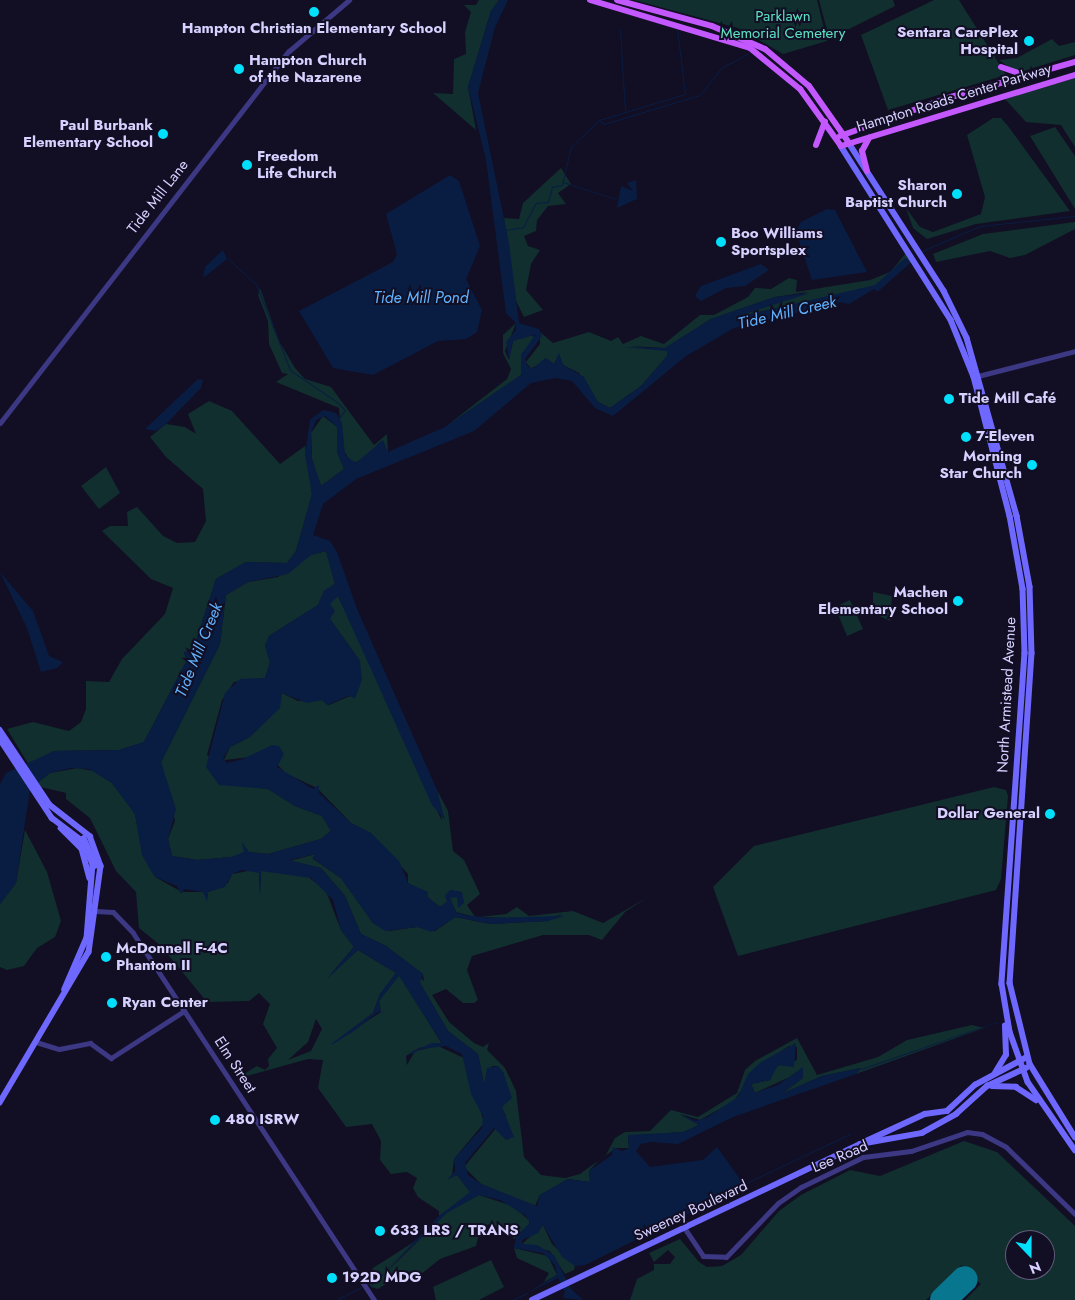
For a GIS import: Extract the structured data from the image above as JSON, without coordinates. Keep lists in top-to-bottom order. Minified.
{"streets":{"main road":["Hampton Roads Center Parkway","North Armistead Avenue","Sweeney Boulevard"],"street":["Tide Mill Lane","Elm Street","Lee Road"]},"crossings":[["Hampton Roads Center Parkway","North Armistead Avenue"],["North Armistead Avenue","Sweeney Boulevard"],["Lee Road","Sweeney Boulevard"]],"water":["Tide Mill Pond","Tide Mill Creek"],"parks":["Parklawn Memorial Cemetery"],"places":["Hampton Christian Elementary School","Sentara CarePlex Hospital","Hampton Church of the Nazarene","Paul Burbank Elementary School","Freedom Life Church","Sharon Baptist Church","Boo Williams Sportsplex","Tide Mill Café","7-Eleven","Morning Star Church","Machen Elementary School","Dollar General","McDonnell F-4C Phantom II","Ryan Center","480 ISRW","633 LRS / TRANS","192D MDG"],"north":"bottom"}
